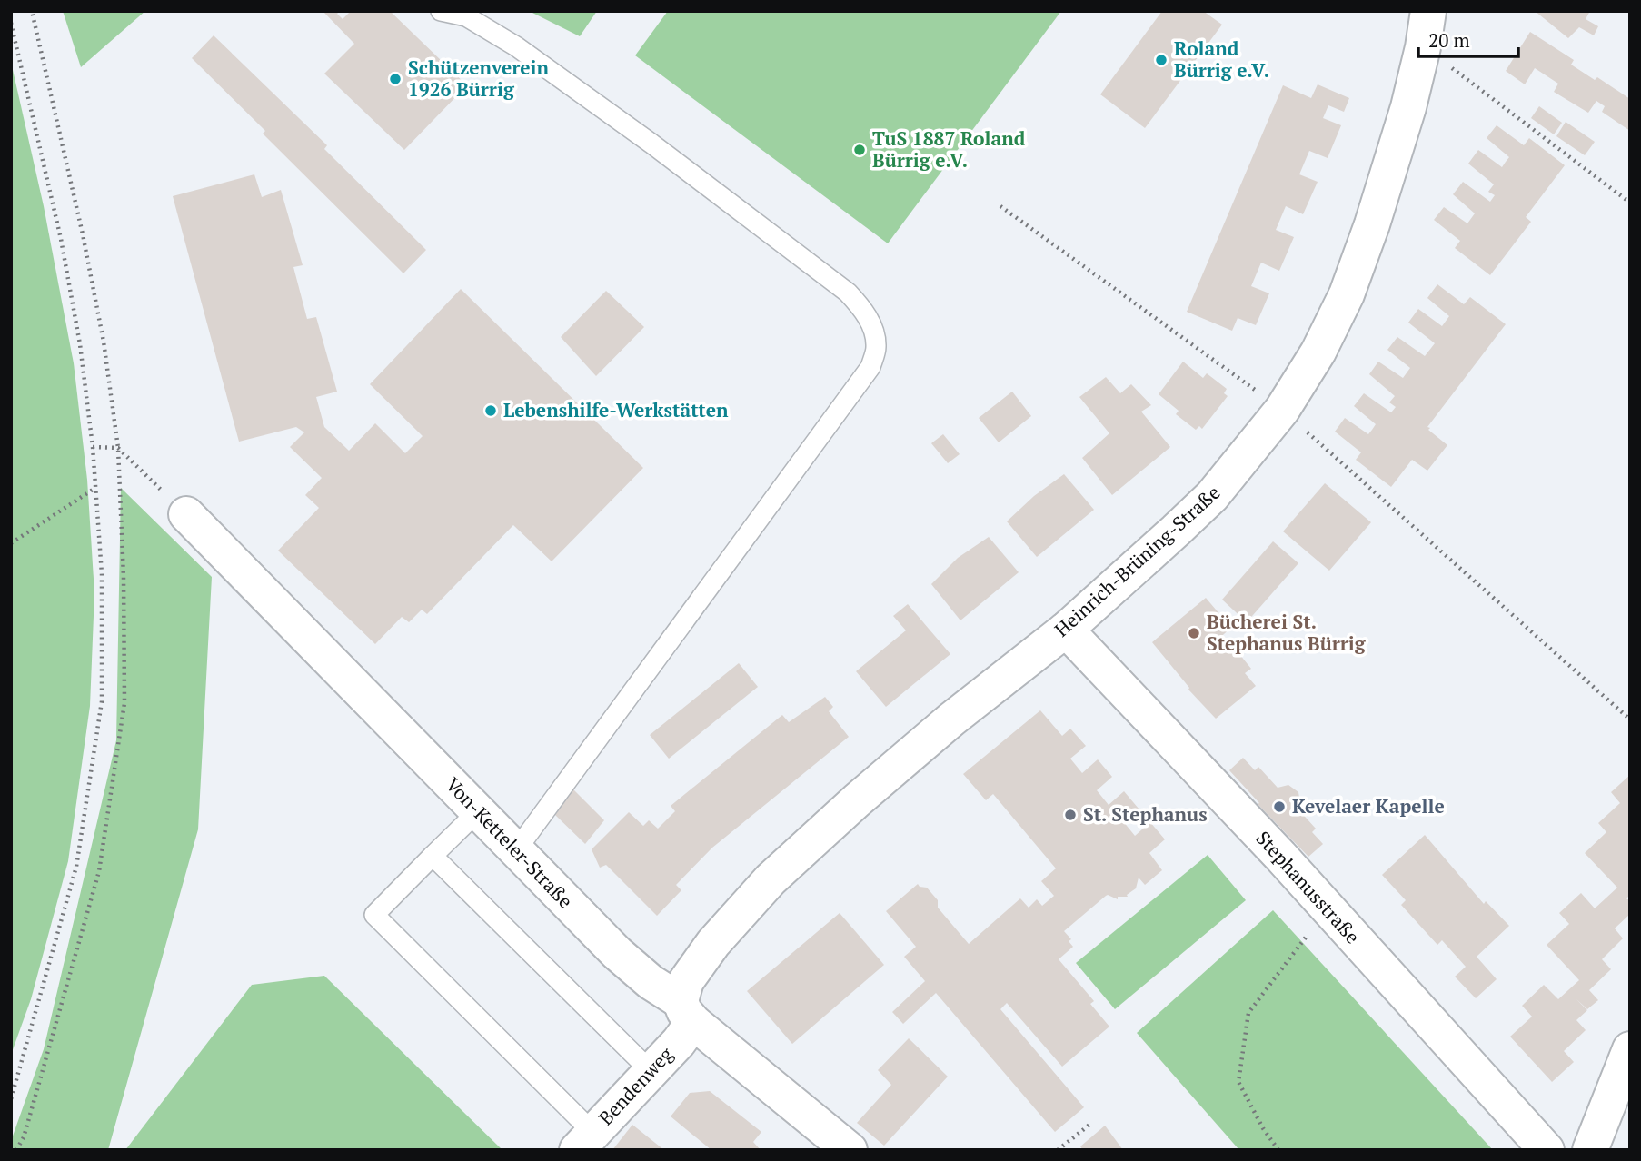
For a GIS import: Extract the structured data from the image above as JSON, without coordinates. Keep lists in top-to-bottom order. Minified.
{"streets":{"street":["Heinrich-Brüning-Straße","Von-Ketteler-Straße","Stephanusstraße","Bendenweg"]},"crossings":[["Heinrich-Brüning-Straße","Von-Ketteler-Straße"],["Heinrich-Brüning-Straße","Stephanusstraße"],["Heinrich-Brüning-Straße","Bendenweg"],["Von-Ketteler-Straße","Bendenweg"]],"places":["Roland Bürrig e.V.","Schützenverein 1926 Bürrig","TuS 1887 Roland Bürrig e.V.","Lebenshilfe-Werkstätten","Bücherei St. Stephanus Bürrig","Kevelaer Kapelle","St. Stephanus"],"scale_bar":"20 m"}
